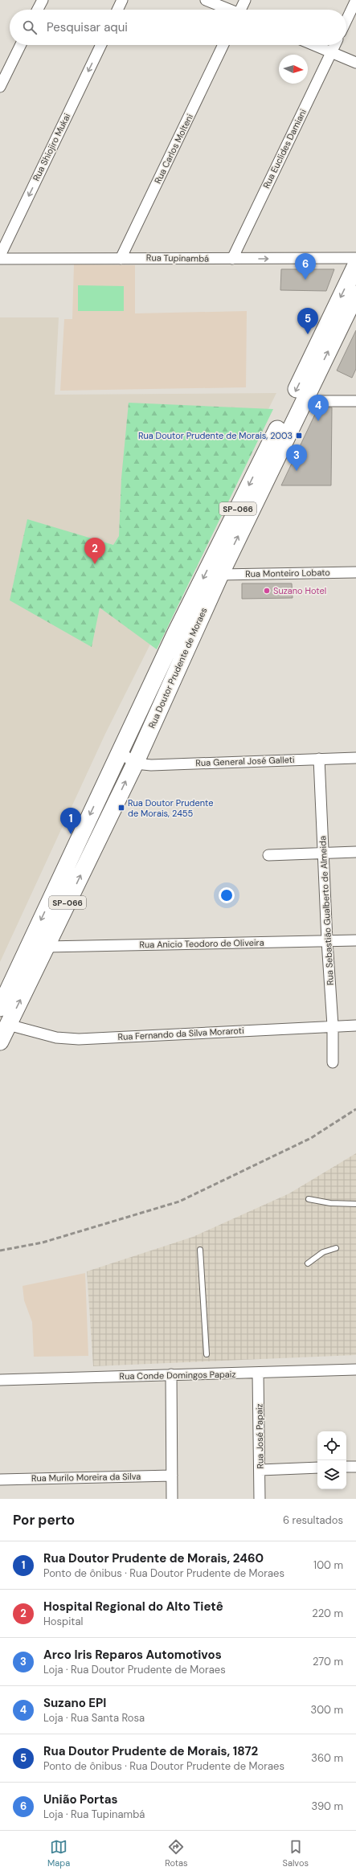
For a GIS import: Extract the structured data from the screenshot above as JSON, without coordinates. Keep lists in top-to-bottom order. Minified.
{"streets":{"highway":["SP-066","Rua Doutor Prudente de Moraes"],"street":["Rua Shiojiro Mukai","Rua Carlos Molteni","Rua Euclides Damiani","Rua Tupinambá","Rua Monteiro Lobato","Rua General José Galleti","Rua Sebastião Gualberto de Almeida","Rua Anicio Teodoro de Oliveira","Rua Fernando da Silva Moraroti","Rua Conde Domingos Papaiz","Rua José Papaiz","Rua Murilo Moreira da Silva"]},"crossings":[["Rua Carlos Molteni","Rua Tupinambá"],["Rua Euclides Damiani","Rua Tupinambá"],["Rua Monteiro Lobato","Rua Doutor Prudente de Moraes"],["Rua Doutor Prudente de Moraes","Rua General José Galleti"],["Rua Doutor Prudente de Moraes","Rua Anicio Teodoro de Oliveira"],["Rua Doutor Prudente de Moraes","Rua Fernando da Silva Moraroti"],["Rua General José Galleti","Rua Sebastião Gualberto de Almeida"],["Rua Sebastião Gualberto de Almeida","Rua Anicio Teodoro de Oliveira"],["Rua Sebastião Gualberto de Almeida","Rua Fernando da Silva Moraroti"],["Rua Conde Domingos Papaiz","Rua José Papaiz"]],"one_way":["Rua Shiojiro Mukai"],"places":{"transit":["Rua Doutor Prudente de Morais, 2003","Rua Doutor Prudente de Morais, 2455"],"other":["Suzano Hotel"]},"north":"right","page":{"search":"Pesquisar aqui","pins":["6","5","4","3","2","1"],"heading":["Por perto","6 resultados"],"list":[{"mark":"1","name":"Rua Doutor Prudente de Morais, 2460","note":"Ponto de ônibus · Rua Doutor Prudente de Moraes","value":"100 m"},{"mark":"2","name":"Hospital Regional do Alto Tietê","note":"Hospital","value":"220 m"},{"mark":"3","name":"Arco Iris Reparos Automotivos","note":"Loja · Rua Doutor Prudente de Moraes","value":"270 m"},{"mark":"4","name":"Suzano EPI","note":"Loja · Rua Santa Rosa","value":"300 m"},{"mark":"5","name":"Rua Doutor Prudente de Morais, 1872","note":"Ponto de ônibus · Rua Doutor Prudente de Moraes","value":"360 m"},{"mark":"6","name":"União Portas","note":"Loja · Rua Tupinambá","value":"390 m"}],"nav":["Mapa","Rotas","Salvos"]}}
